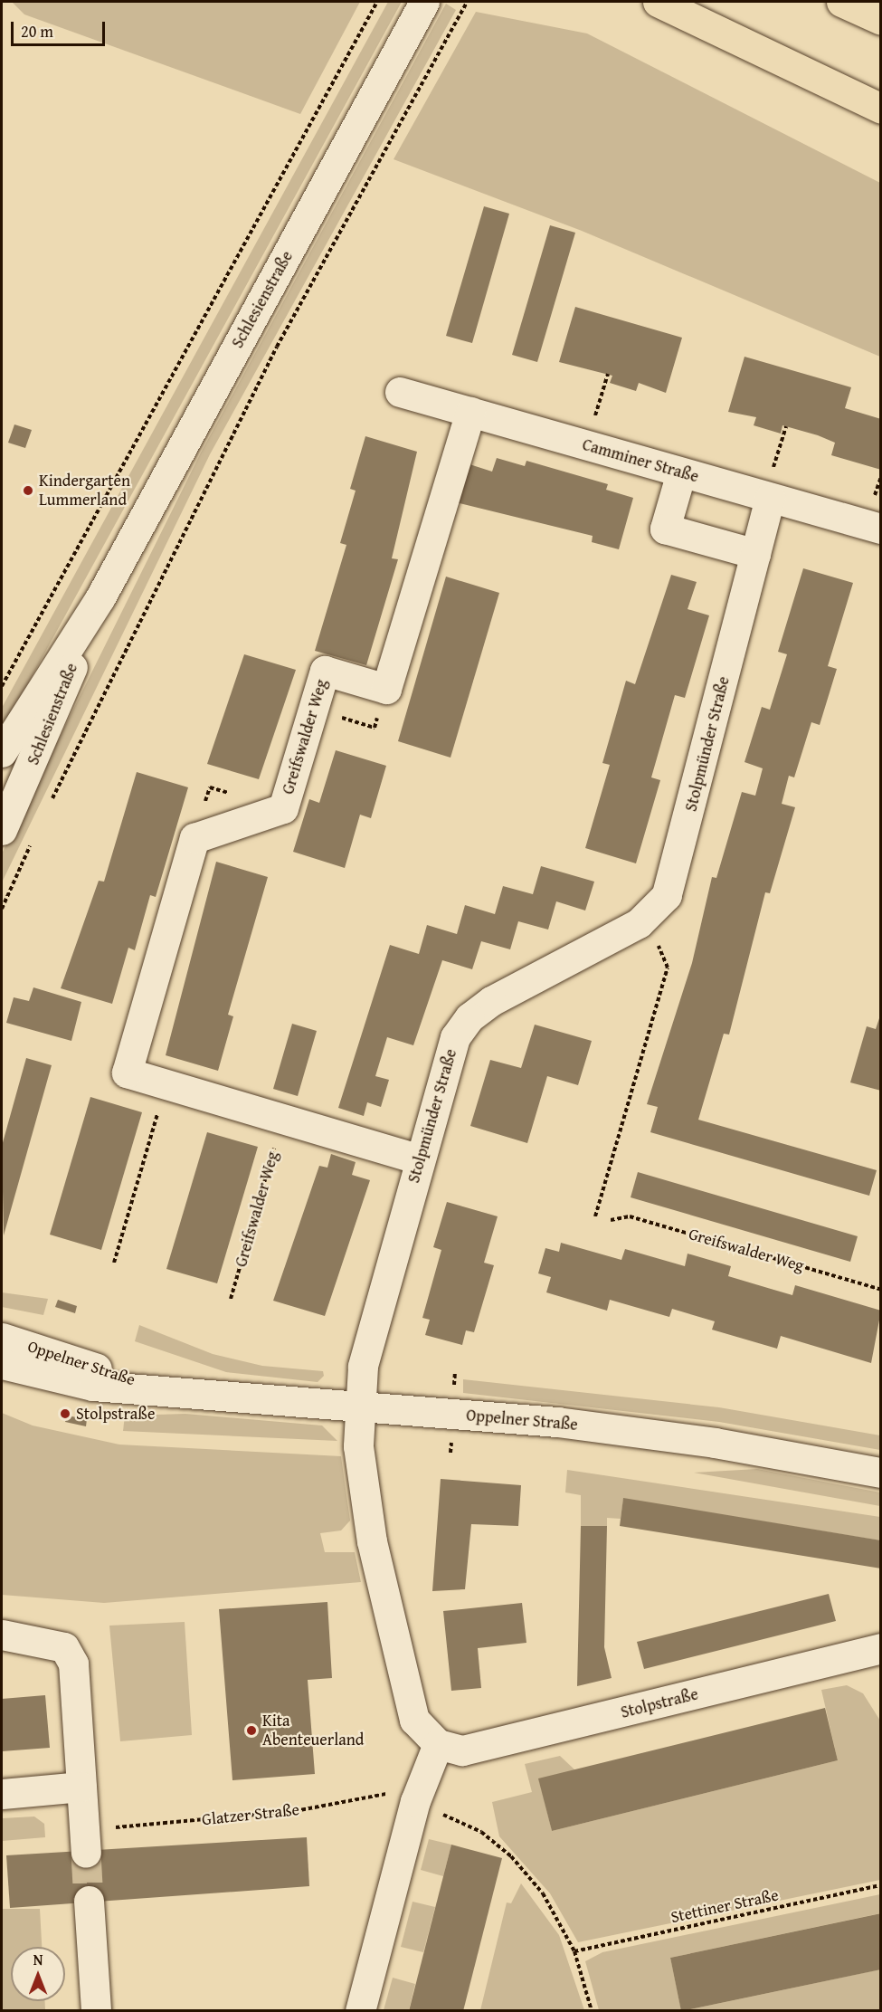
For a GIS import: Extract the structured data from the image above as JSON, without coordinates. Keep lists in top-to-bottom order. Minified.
{"streets":{"street":["Schlesienstraße","Camminer Straße","Greifswalder Weg","Stolpmünder Straße","Oppelner Straße","Stolpstraße"],"path":["Glatzer Straße","Stettiner Straße"]},"crossings":[["Camminer Straße","Greifswalder Weg"],["Camminer Straße","Stolpmünder Straße"],["Greifswalder Weg","Stolpmünder Straße"],["Stolpmünder Straße","Oppelner Straße"],["Glatzer Straße","Stettiner Straße"]],"places":["Kindergarten Lummerland","Stolpstraße","Kita Abenteuerland"],"scale_bar":"20 m","north":"top"}
